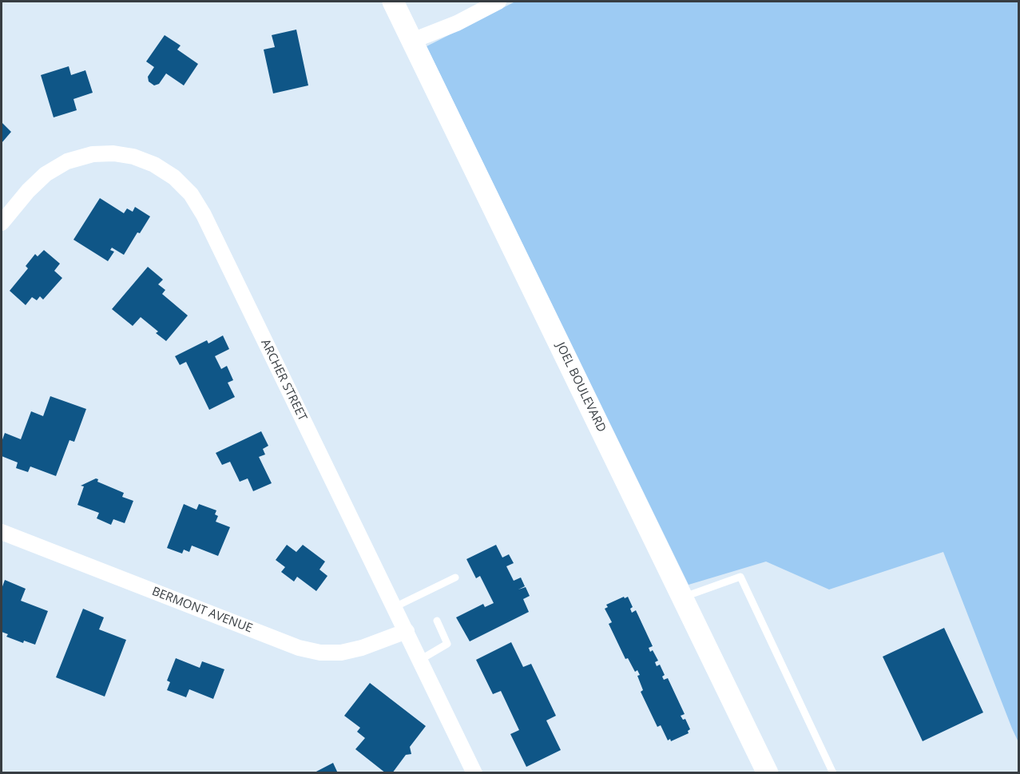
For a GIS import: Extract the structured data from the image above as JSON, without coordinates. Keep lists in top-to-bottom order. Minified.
{"streets":{"main road":["JOEL BOULEVARD"],"street":["ARCHER STREET","BERMONT AVENUE"]},"crossings":[["ARCHER STREET","BERMONT AVENUE"]]}
